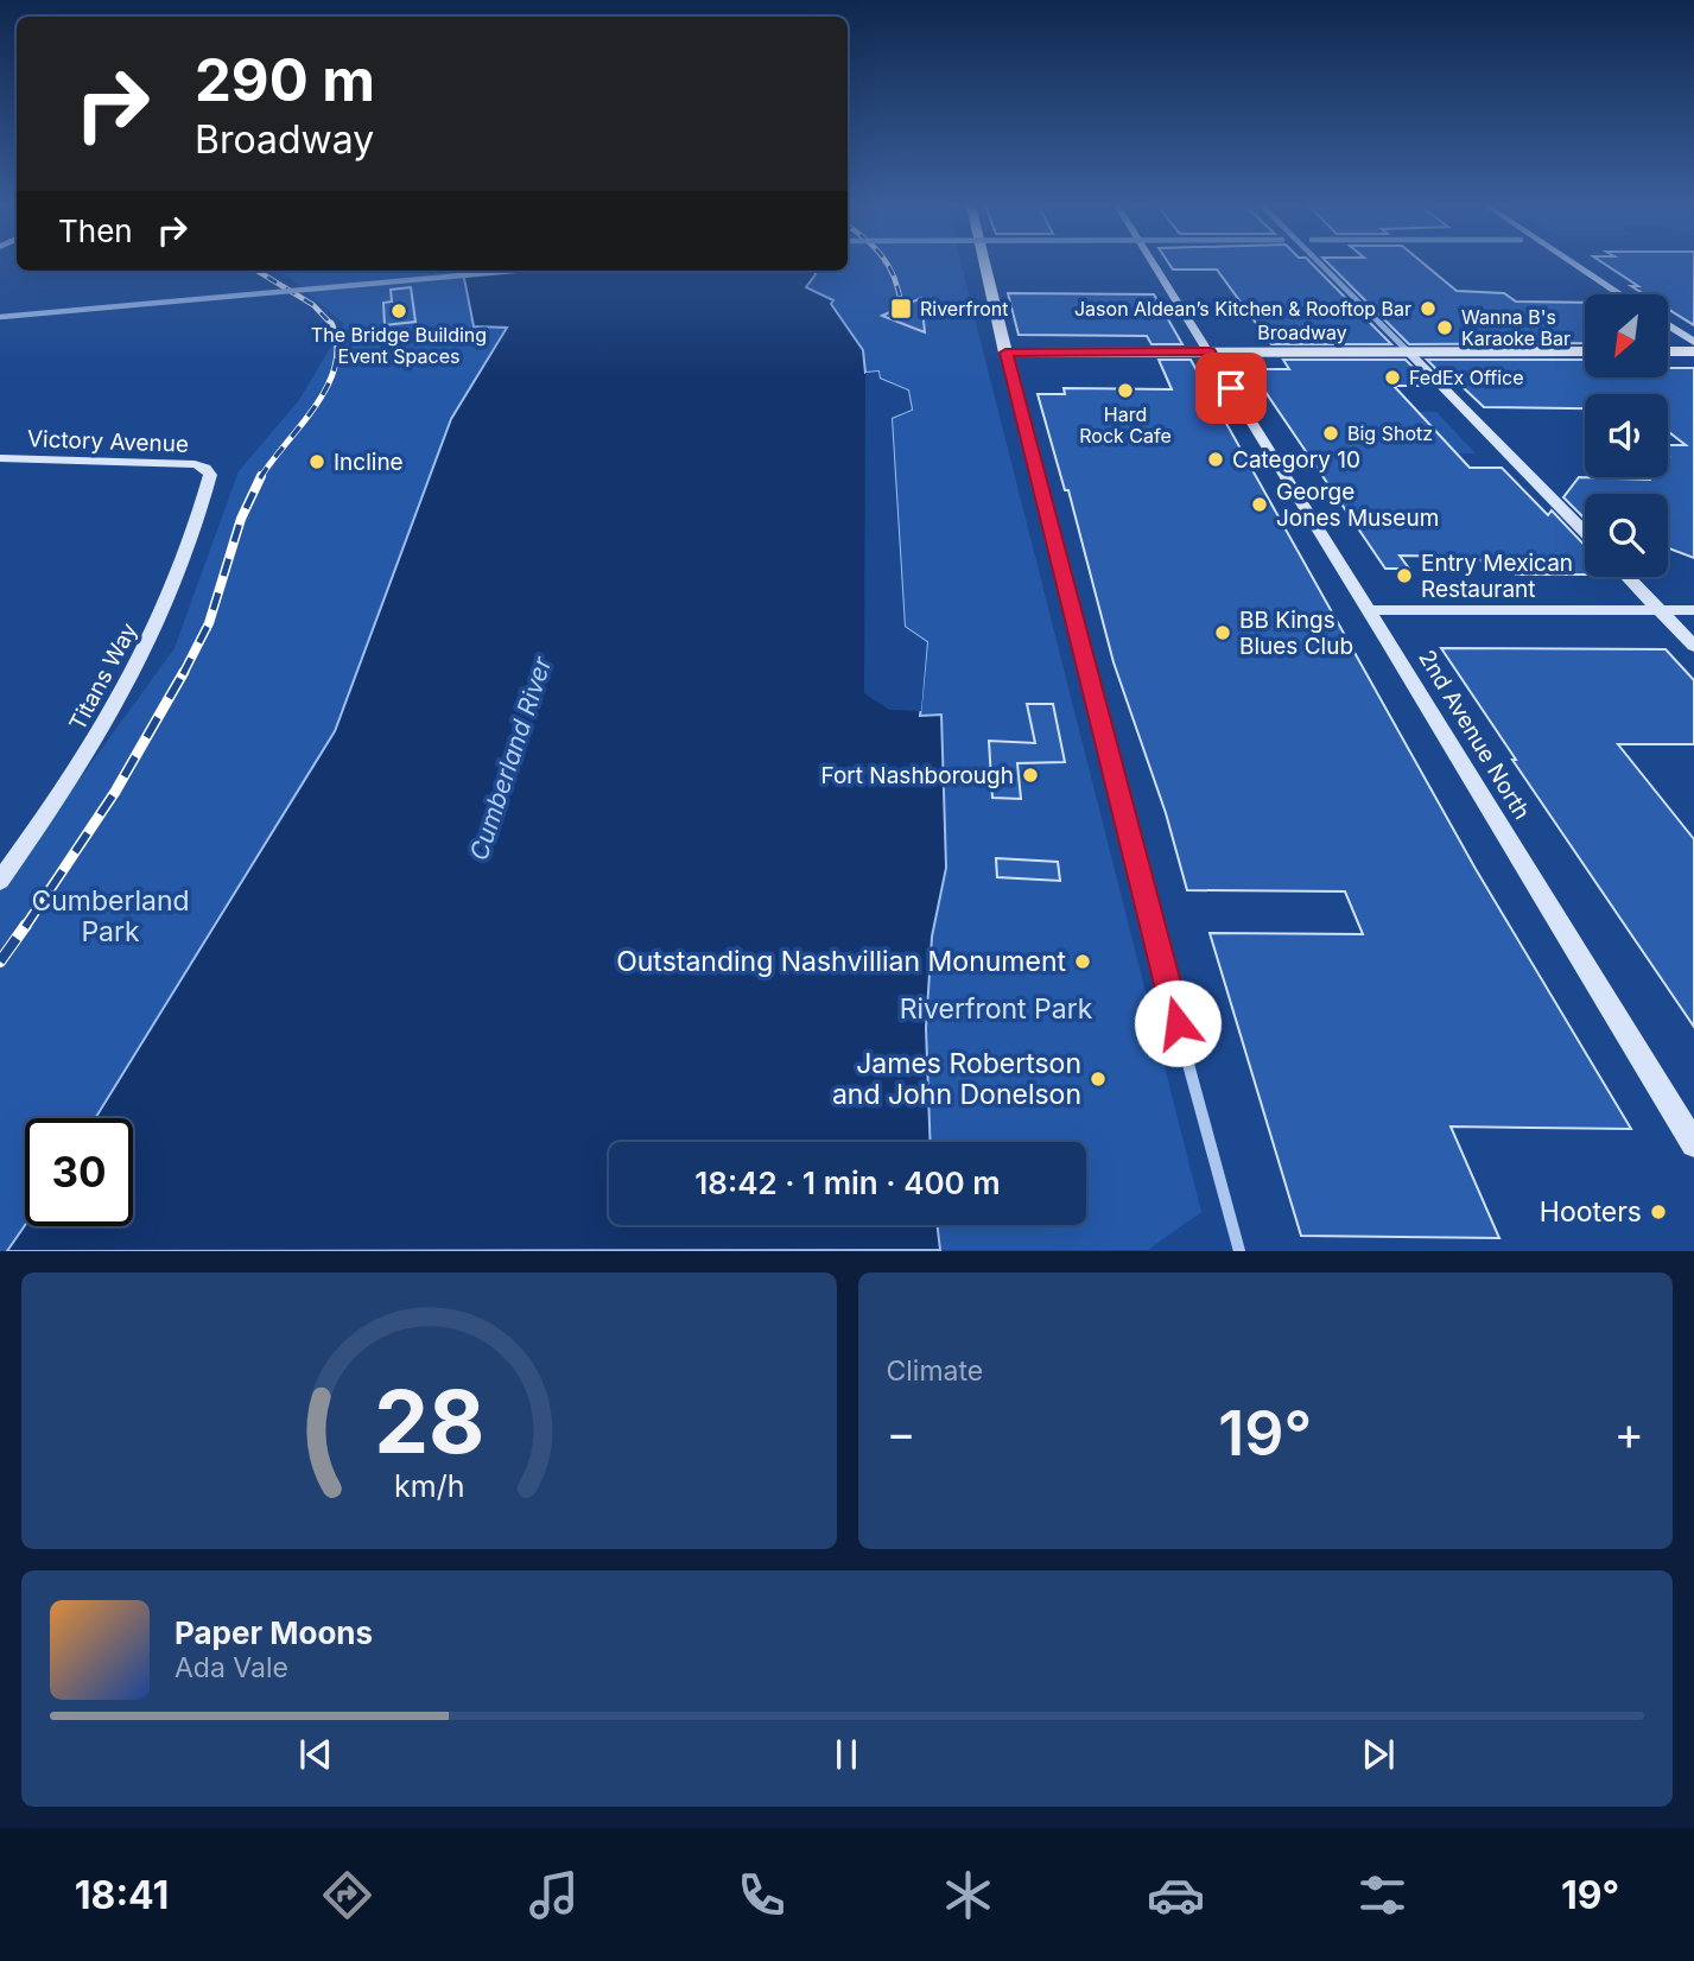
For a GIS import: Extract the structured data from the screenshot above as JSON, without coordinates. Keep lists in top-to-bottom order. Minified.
{"streets":{"main road":["Broadway"],"street":["Victory Avenue","Titans Way","2nd Avenue North"]},"crossings":[["Broadway","2nd Avenue North"],["Victory Avenue","Titans Way"]],"water":["Cumberland River"],"parks":["Cumberland Park","Riverfront Park"],"places":{"transit":["Riverfront"],"other":["Jason Aldean’s Kitchen & Rooftop Bar","The Bridge Building Event Spaces","Wanna B's Karaoke Bar","FedEx Office","Hard Rock Cafe","Big Shotz","Category 10","Incline","George Jones Museum","Entry Mexican Restaurant","BB Kings Blues Club","Fort Nashborough","Outstanding Nashvillian Monument","James Robertson and John Donelson","Hooters"]},"north":"bottom left","page":{"turn":["290 m","Broadway"],"then":"Then","limit":"30","trip":"18:42 · 1 min · 400 m","tile":"Climate","heat":["−","19°","+"],"song":["Paper Moons","Ada Vale"],"tabs":["18:41","19°"],"gauge":["28","km/h"]}}
